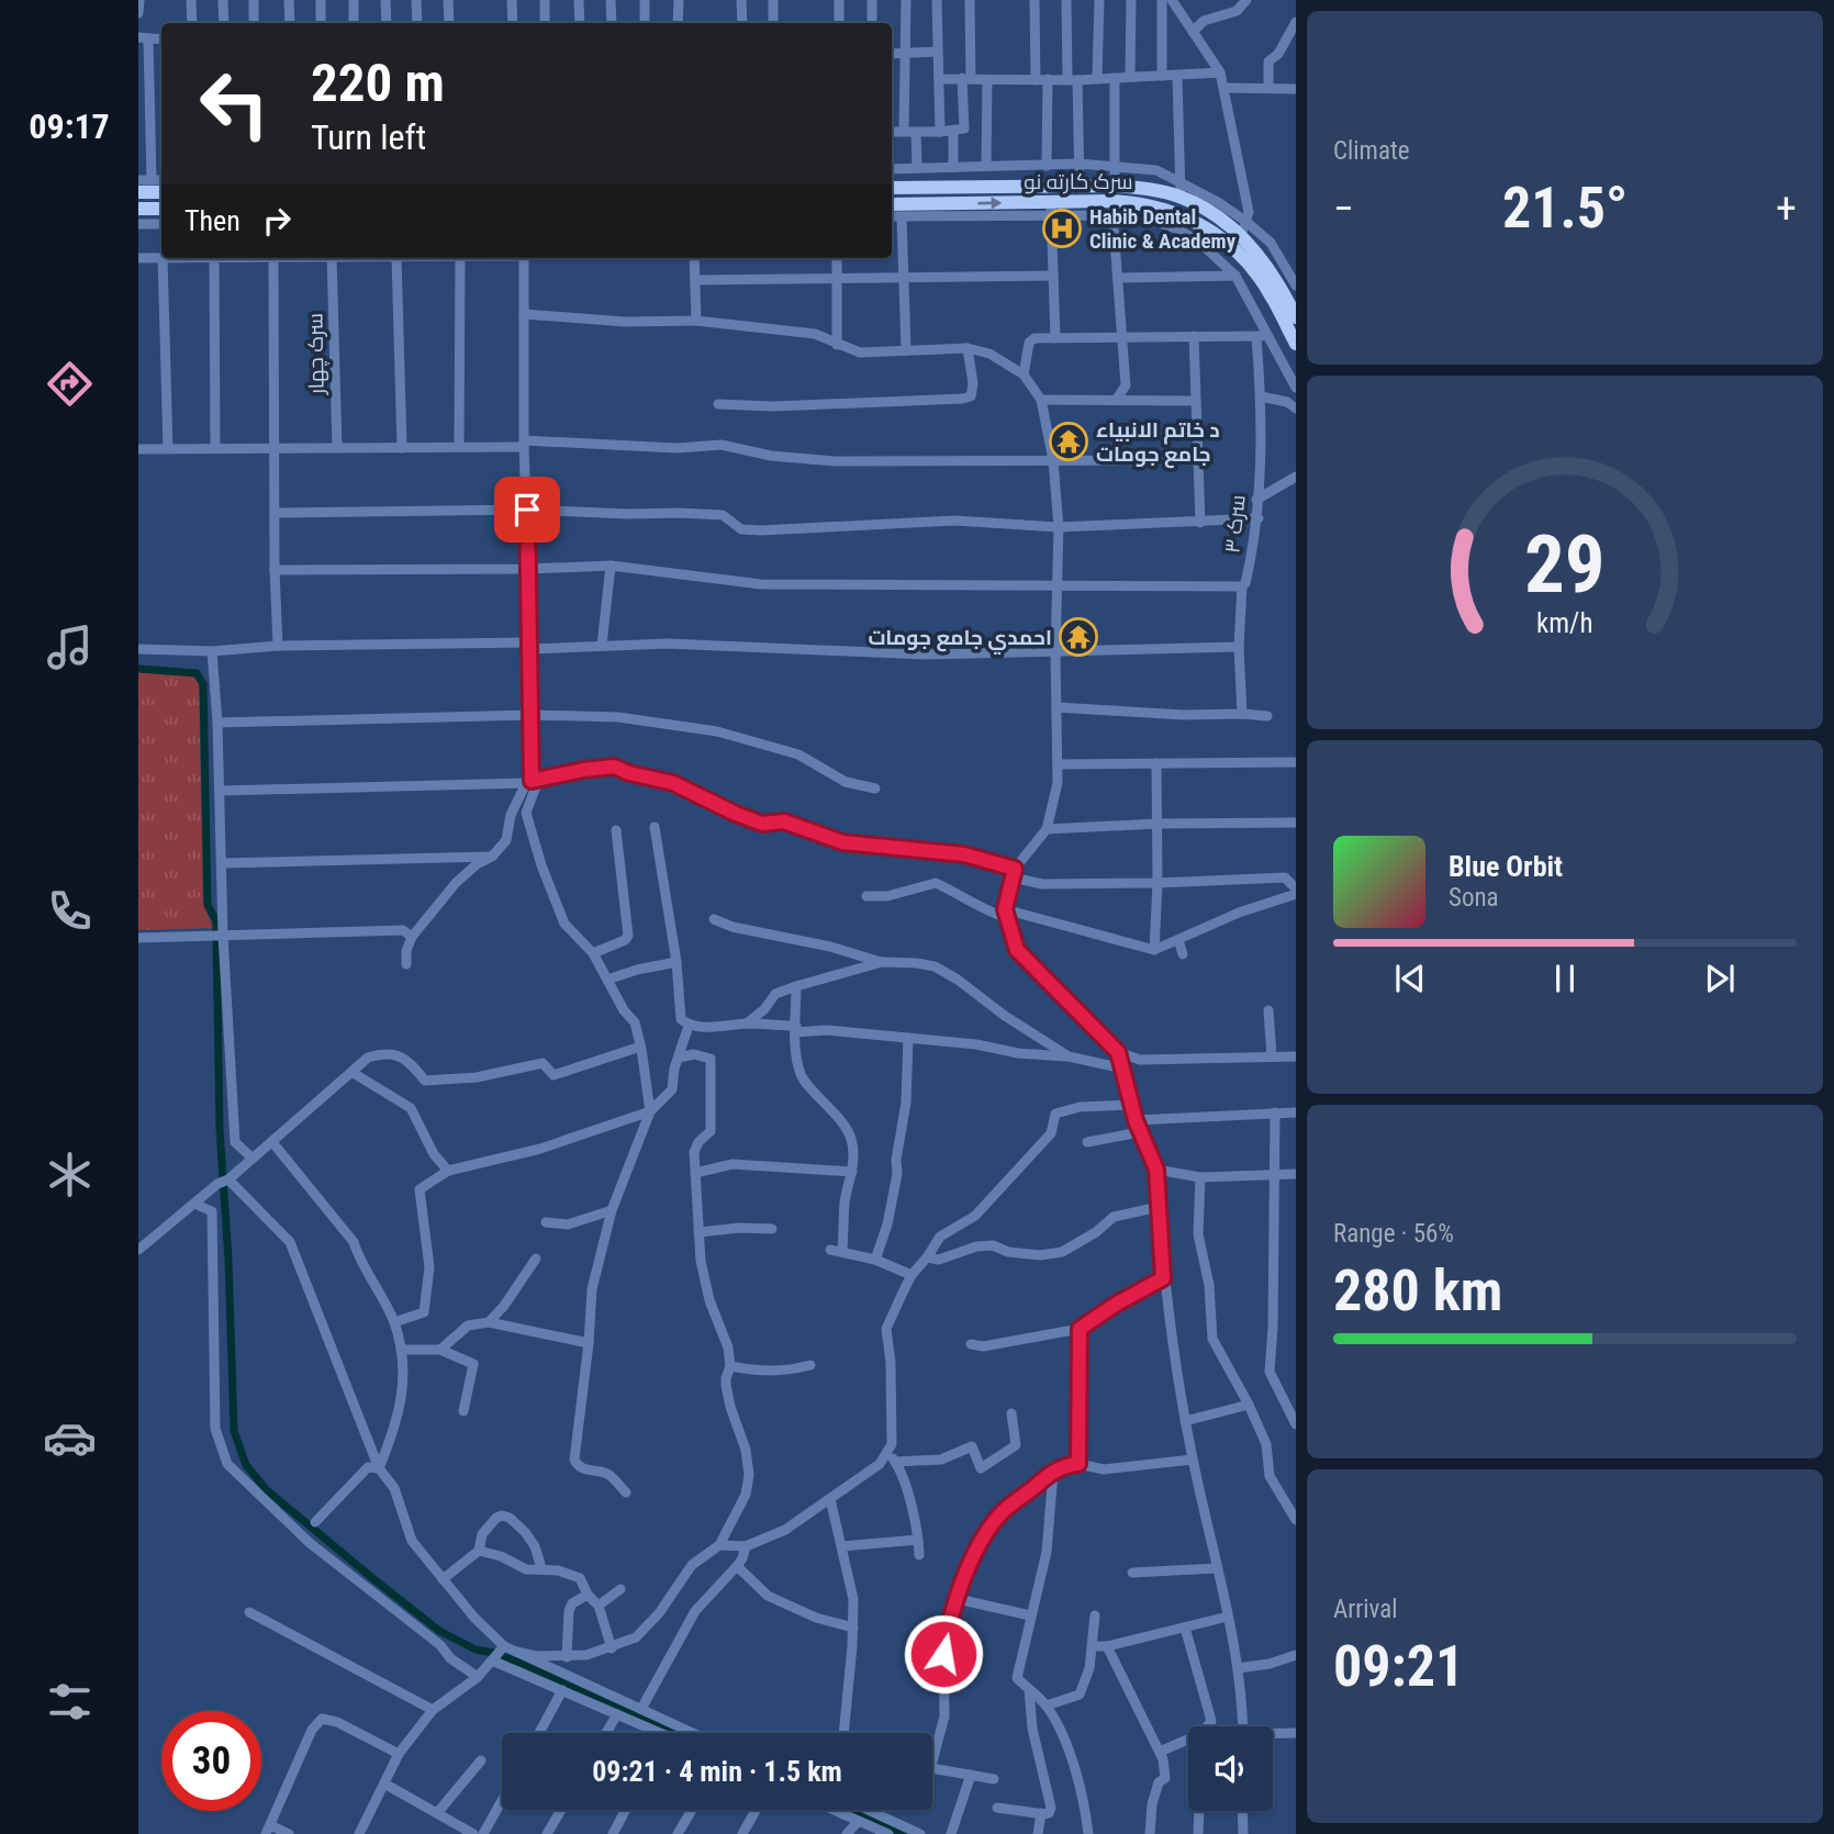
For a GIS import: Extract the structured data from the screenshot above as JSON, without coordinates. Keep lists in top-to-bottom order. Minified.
{"streets":{"highway":["سرک کارته نو"],"street":["سرک چهار","سرک ۳"]},"places":{"hospital":["Habib Dental Clinic & Academy"],"temple":["د خاتم الانبیاء جامع جومات","احمدي جامع جومات"]},"page":{"tabs":"09:17","tile":["Climate",["Range · 56%","280 km"],["Arrival","09:21"]],"turn":["220 m","Turn left"],"heat":["−","21.5°","+"],"then":"Then","song":["Blue Orbit","Sona"],"limit":"30","trip":"09:21 · 4 min · 1.5 km","gauge":["29","km/h"]}}
